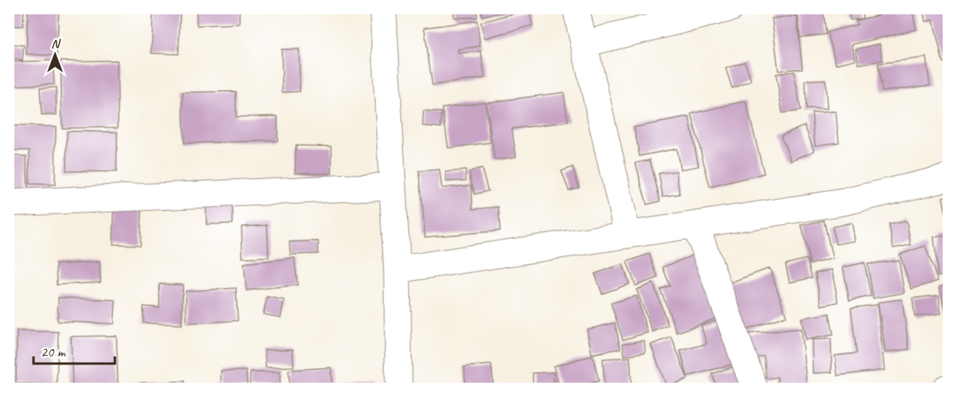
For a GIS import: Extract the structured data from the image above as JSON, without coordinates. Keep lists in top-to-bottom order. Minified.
{"scale_bar":"20 m","north":"top"}
